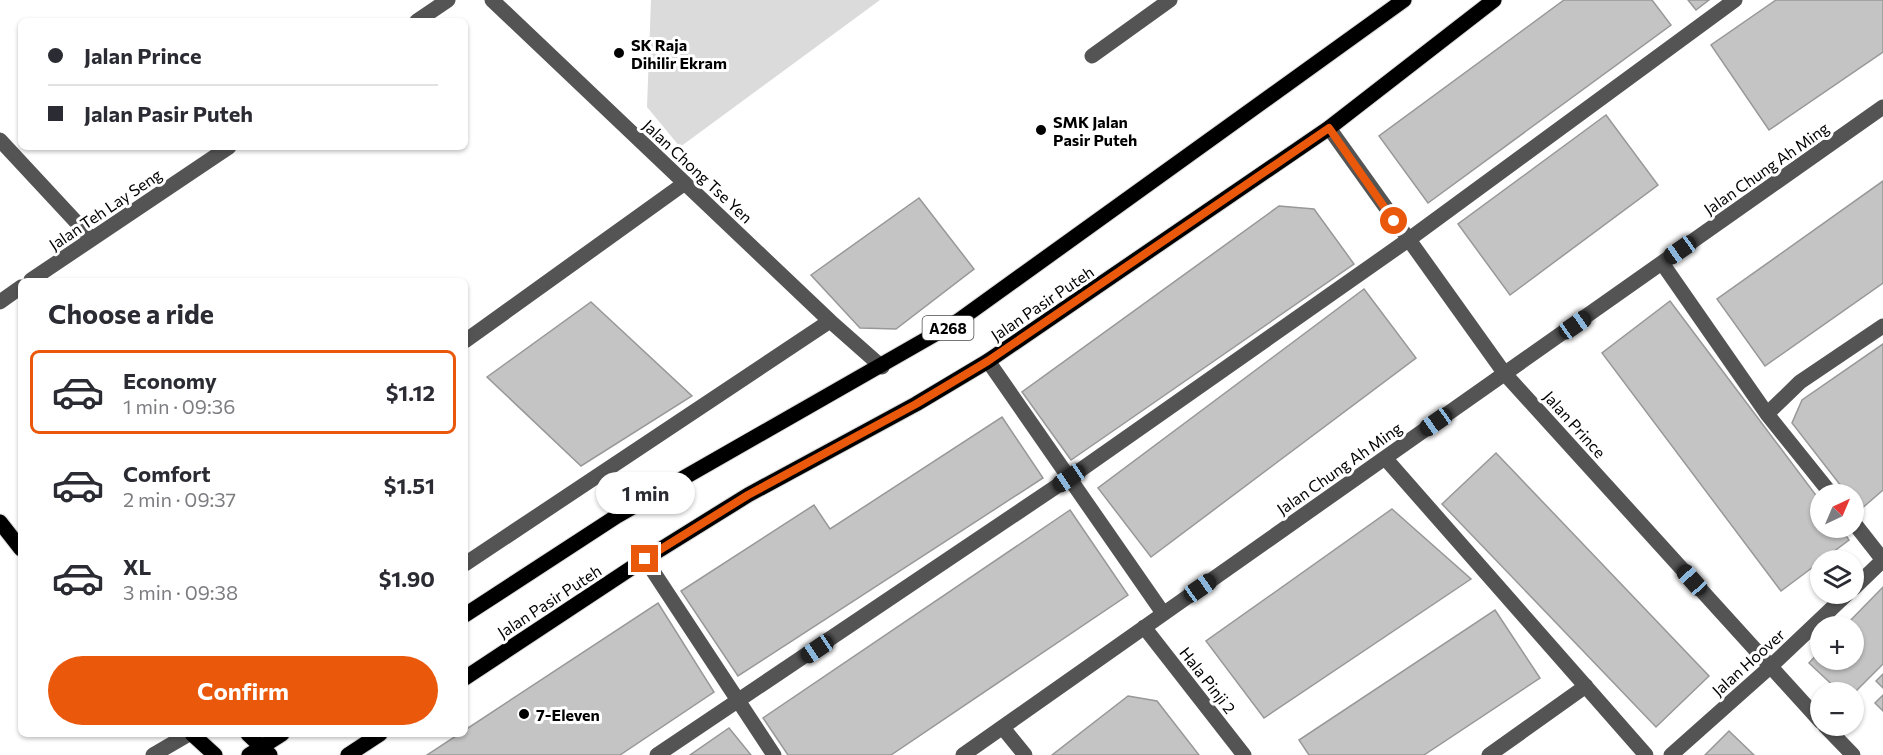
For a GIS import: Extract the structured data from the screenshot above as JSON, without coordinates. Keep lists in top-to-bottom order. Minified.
{"streets":{"main road":["Jalan Pasir Puteh","A268"],"street":["Jalan Chung Ah Ming","Jalan Chong Tse Yen","Jalan Teh Lay Seng","Jalan Prince","Jalan Hoover","Hala Pinji 2"]},"crossings":[["Jalan Chung Ah Ming","Jalan Prince"],["Jalan Chung Ah Ming","Hala Pinji 2"],["Jalan Chong Tse Yen","Jalan Pasir Puteh"],["Jalan Pasir Puteh","Jalan Prince"],["Jalan Prince","Jalan Hoover"]],"places":["SK Raja Dihilir Ekram","SMK Jalan Pasir Puteh","7-Eleven"],"north":"top right","page":{"banner":["Jalan Prince","Jalan Pasir Puteh"],"heading":"Choose a ride","list":[{"name":"Economy","note":"1 min · 09:36","value":"$1.12"},{"name":"Comfort","note":"2 min · 09:37","value":"$1.51"},{"name":"XL","note":"3 min · 09:38","value":"$1.90"}],"bubble":"1 min","map_buttons":["+","−"],"buttons":"Confirm"}}
